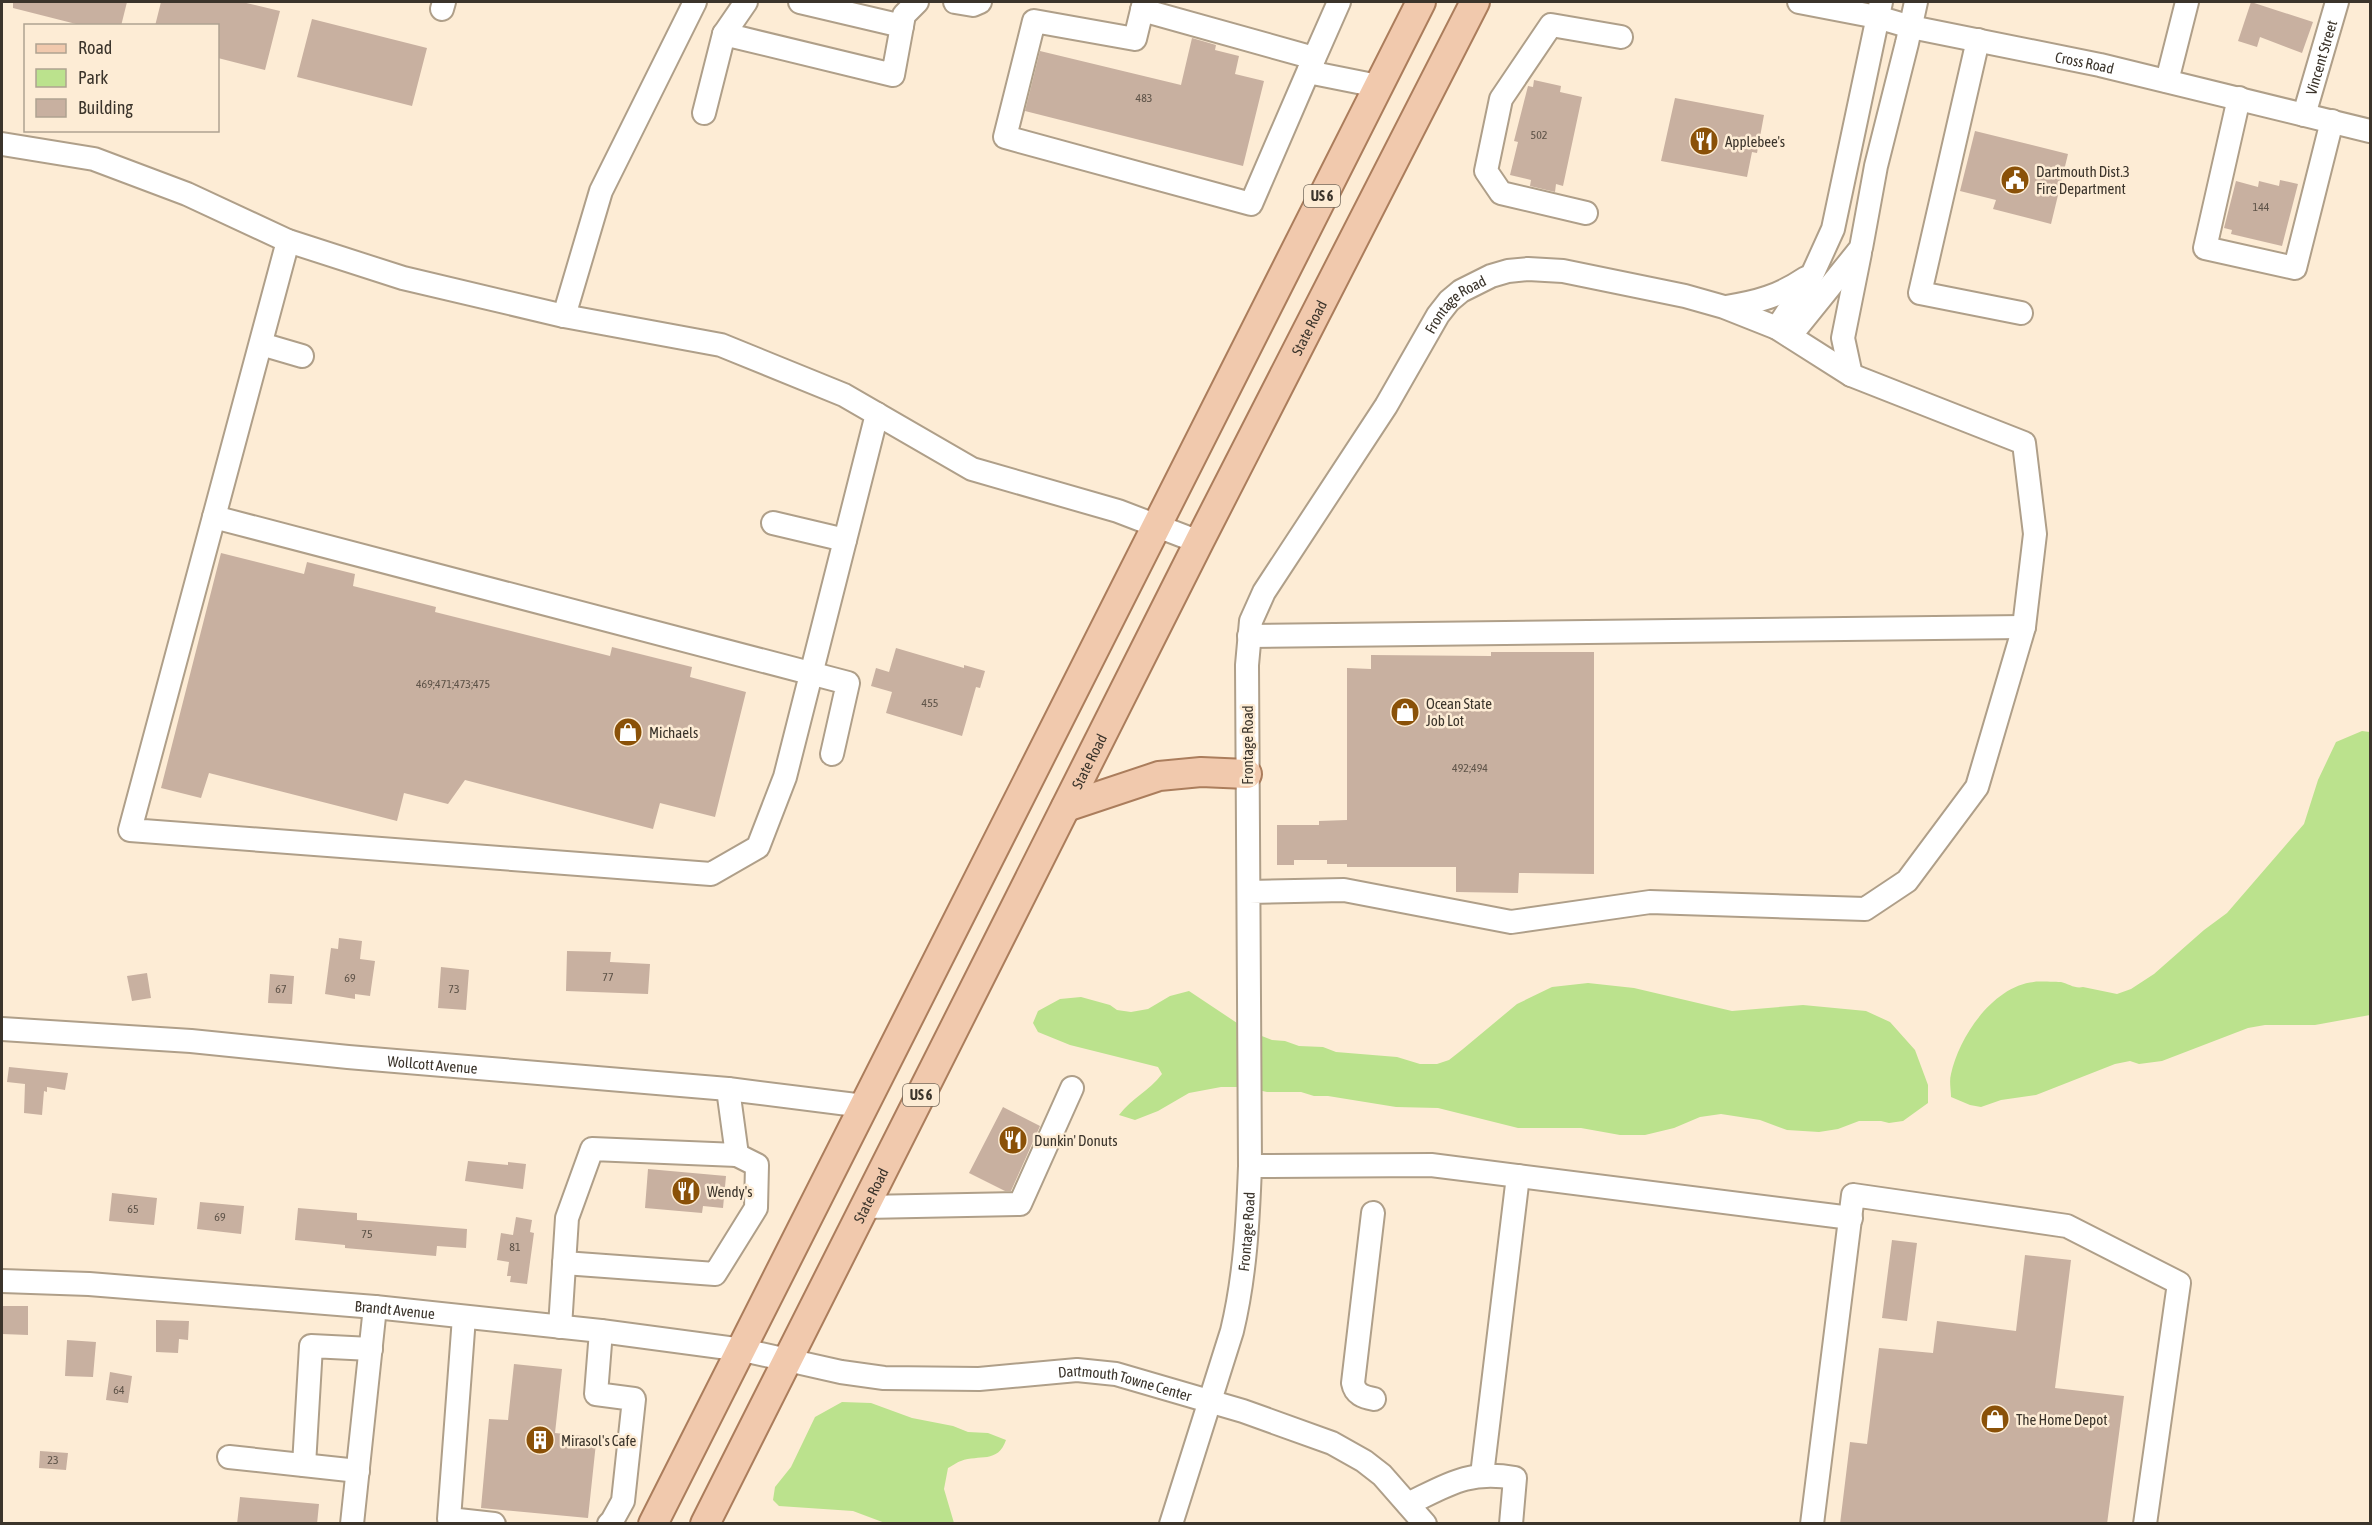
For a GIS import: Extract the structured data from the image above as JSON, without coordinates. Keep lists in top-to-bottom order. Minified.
{"streets":{"main road":["US 6","State Road"],"street":["Vincent Street","Cross Road","Frontage Road","Wollcott Avenue","Brandt Avenue","Dartmouth Towne Center"]},"crossings":[["Vincent Street","Cross Road"],["US 6","Wollcott Avenue"],["US 6","Brandt Avenue"],["Frontage Road","Dartmouth Towne Center"],["State Road","Brandt Avenue"],["State Road","Dartmouth Towne Center"],["Brandt Avenue","Dartmouth Towne Center"]],"places":{"restaurant":["Applebee's","Dunkin' Donuts","Wendy's"],"public building":["Dartmouth Dist.3 Fire Department"],"shop":["Ocean State Job Lot","Michaels","The Home Depot"],"building":["Mirasol's Cafe"]},"house_numbers":["483","502","144","469;471;473;475","455","492;494","77","69","67","73","65","69","75","81","64","23"],"legend":["Road","Park","Building"]}
